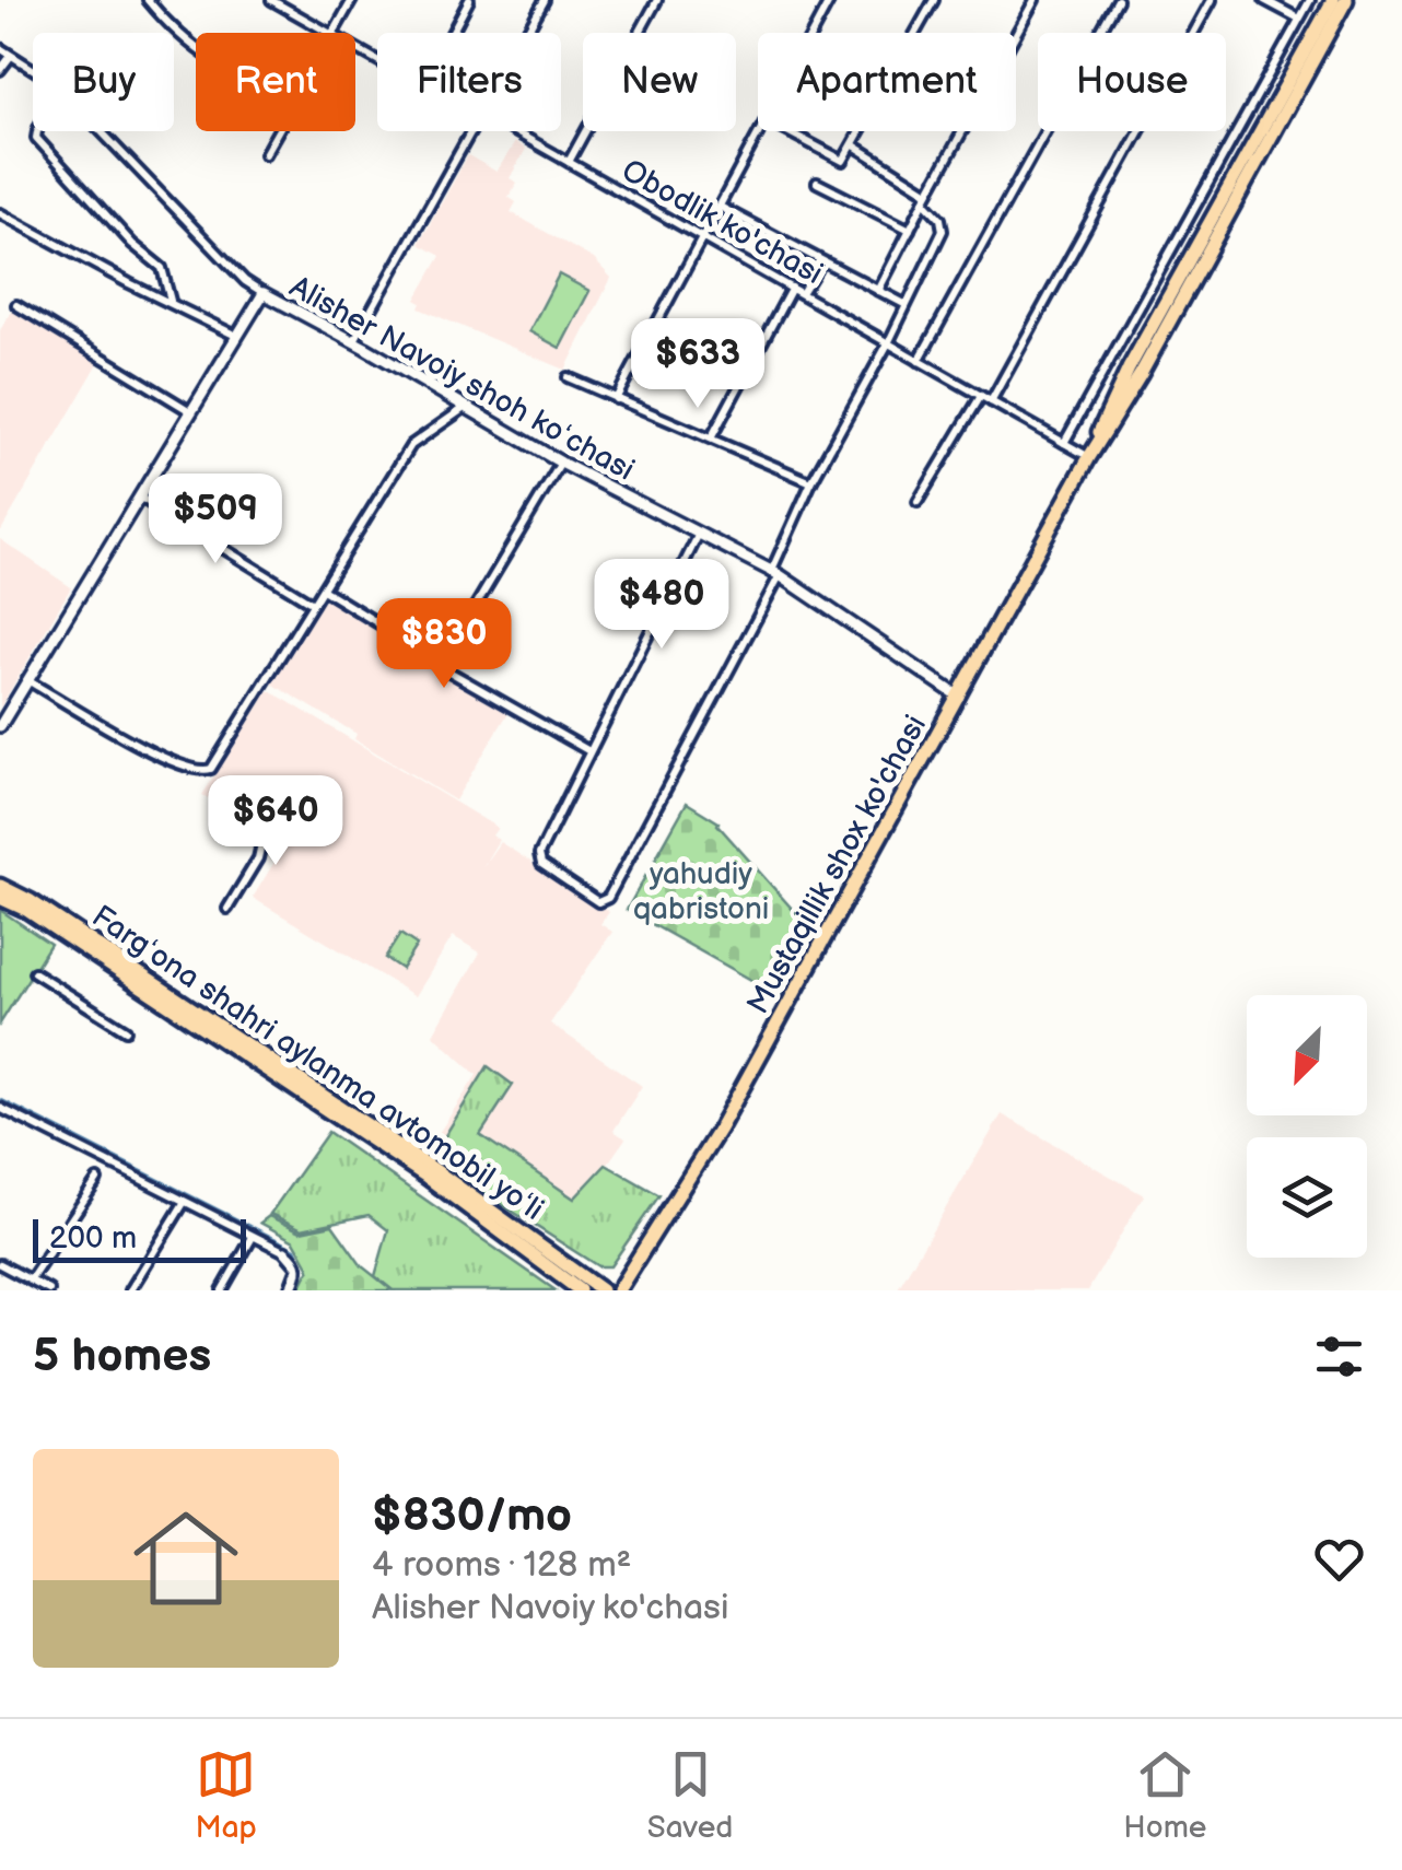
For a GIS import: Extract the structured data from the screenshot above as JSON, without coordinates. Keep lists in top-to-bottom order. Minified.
{"streets":{"main road":["Mustaqillik shox ko'chasi","Fargʻona shahri aylanma avtomobil yoʻli"],"street":["Obodlik ko'chasi","Alisher Navoiy shoh koʻchasi"]},"crossings":[["Obodlik ko'chasi","Mustaqillik shox ko'chasi"],["Alisher Navoiy shoh koʻchasi","Mustaqillik shox ko'chasi"]],"parks":["yahudiy qabristoni"],"scale_bar":"200 m","north":"bottom left","page":{"chip":["Buy","Rent","Filters","New","Apartment","House"],"price":["$633","$509","$480","$830","$640"],"scale":"200 m","heading":"5 homes","list":[{"name":"$830/mo","note":"4 rooms · 128 m² · Alisher Navoiy ko'chasi"}],"tabs":["Map","Saved","Home"]}}
